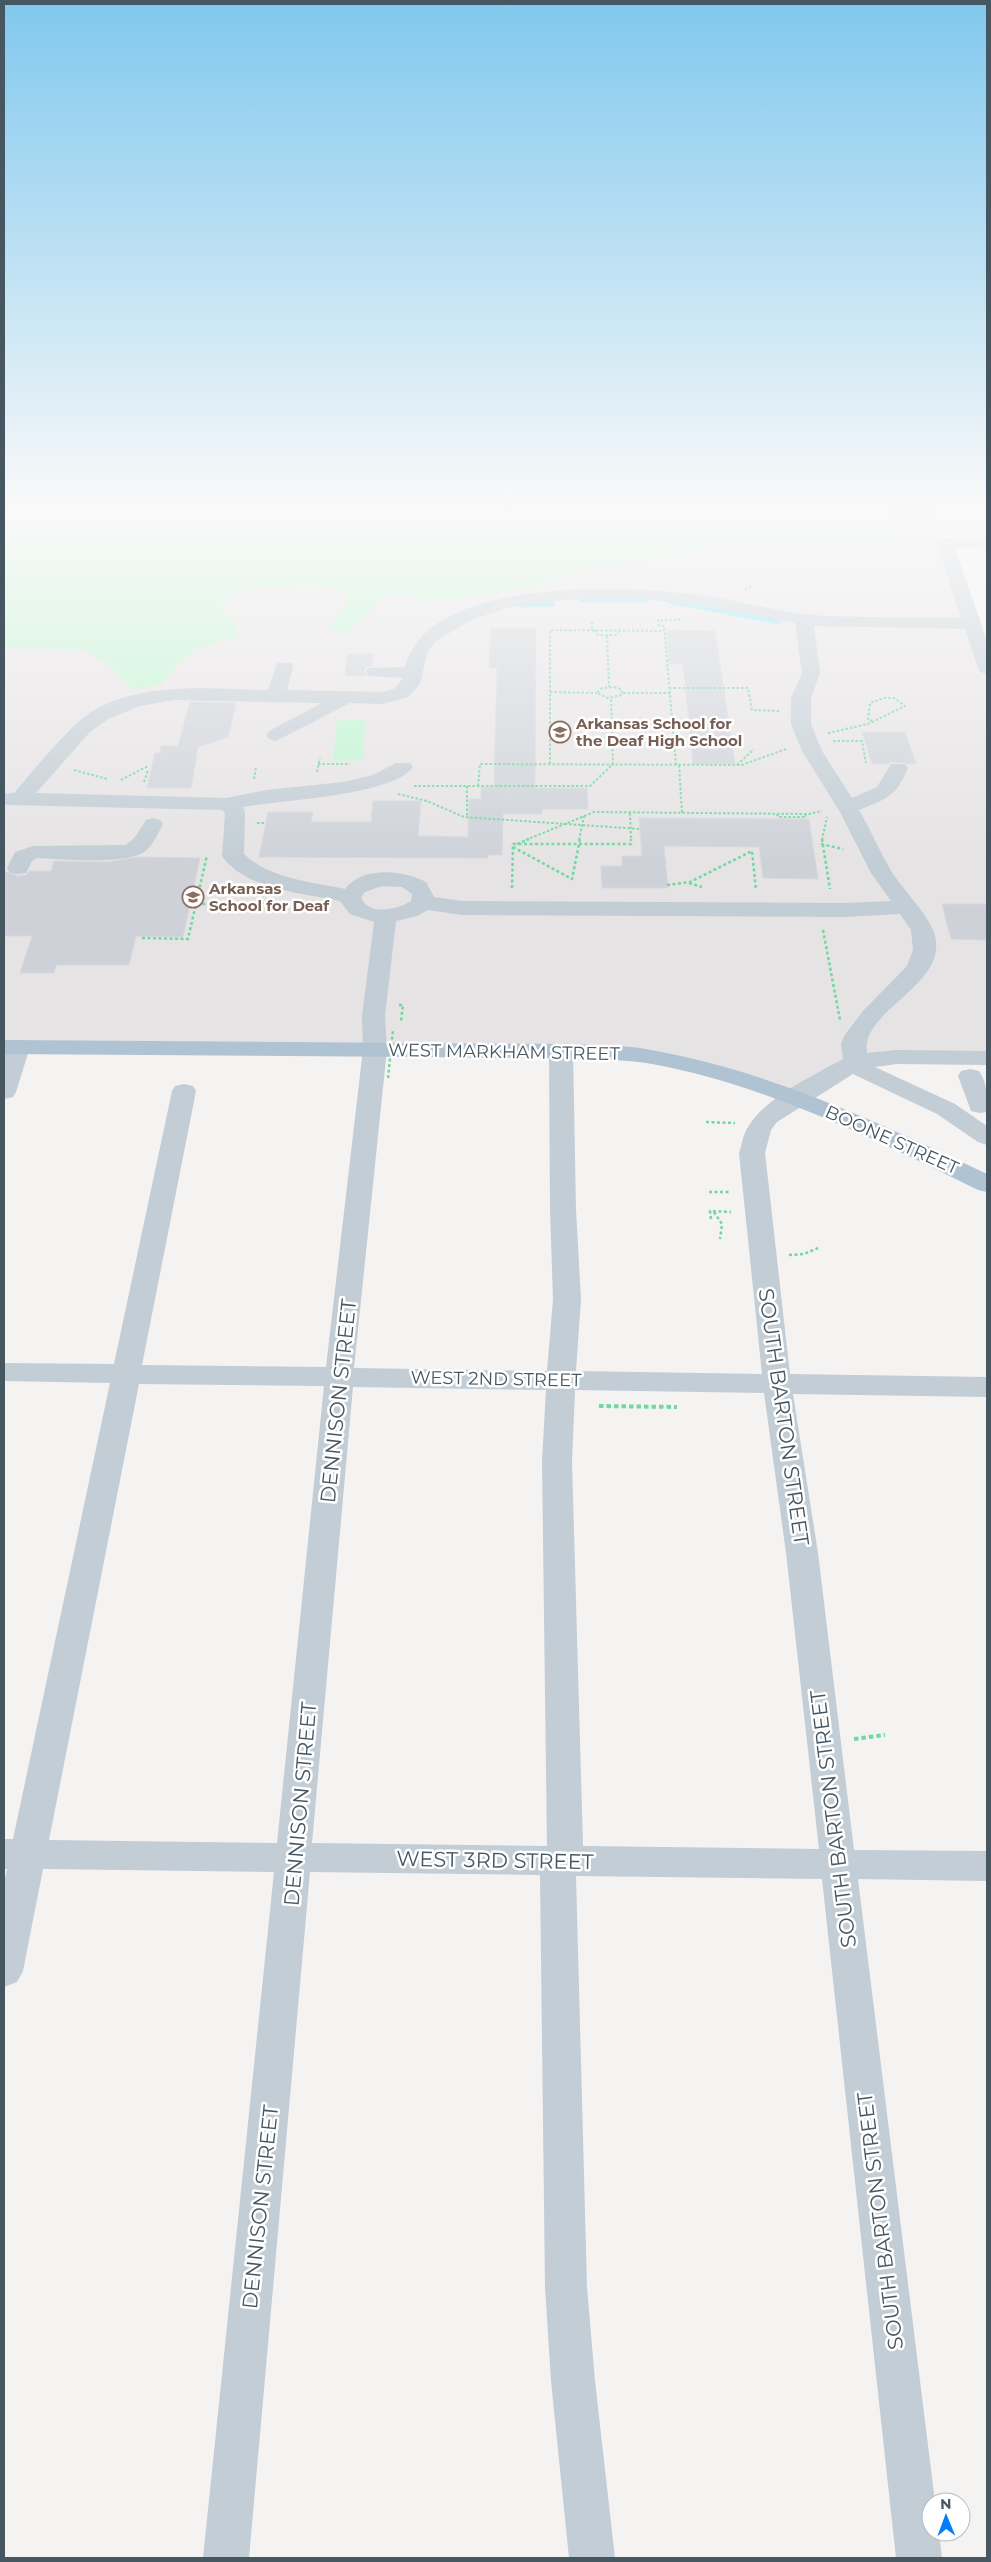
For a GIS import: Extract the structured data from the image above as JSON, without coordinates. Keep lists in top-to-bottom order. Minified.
{"streets":{"main road":["WEST MARKHAM STREET","BOONE STREET"],"street":["WEST 2ND STREET","DENNISON STREET","SOUTH BARTON STREET","WEST 3RD STREET"]},"crossings":[["WEST MARKHAM STREET","BOONE STREET"],["WEST MARKHAM STREET","DENNISON STREET"],["WEST MARKHAM STREET","SOUTH BARTON STREET"],["BOONE STREET","SOUTH BARTON STREET"],["WEST 2ND STREET","DENNISON STREET"],["WEST 2ND STREET","SOUTH BARTON STREET"],["DENNISON STREET","WEST 3RD STREET"],["SOUTH BARTON STREET","WEST 3RD STREET"]],"places":{"school or university":["Arkansas School for the Deaf High School","Arkansas School for Deaf"]},"north":"top"}
